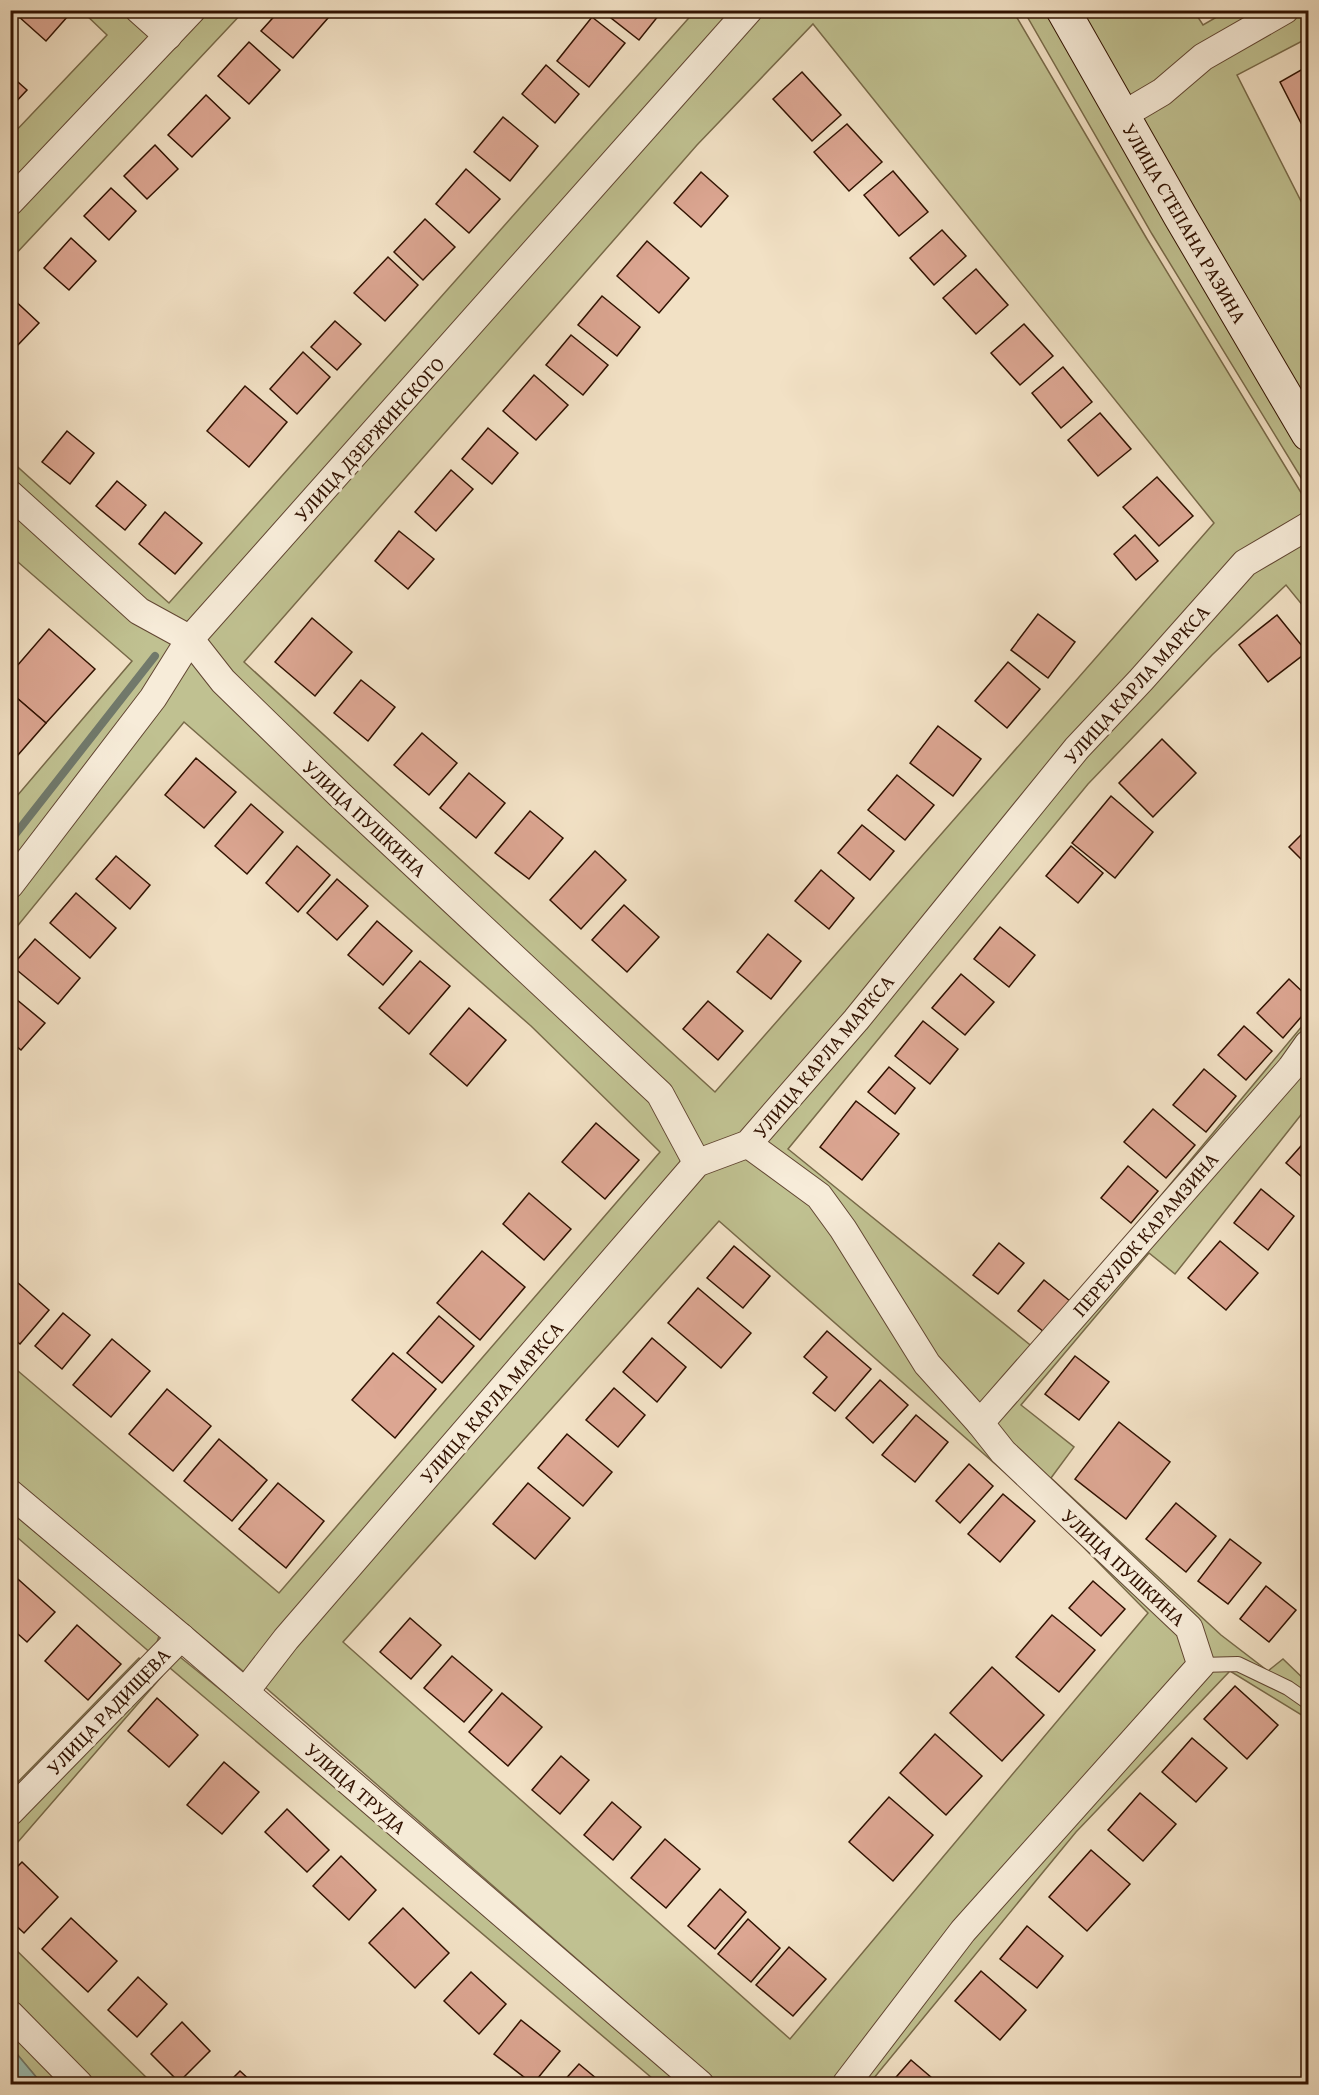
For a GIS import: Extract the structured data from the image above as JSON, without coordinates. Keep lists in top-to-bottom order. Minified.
{"streets":{"main road":["УЛИЦА СТЕПАНА РАЗИНА"],"street":["УЛИЦА ДЗЕРЖИНСКОГО","УЛИЦА КАРЛА МАРКСА","УЛИЦА ПУШКИНА","ПЕРЕУЛОК КАРАМЗИНА","УЛИЦА РАДИЩЕВА","УЛИЦА ТРУДА"]},"crossings":[["УЛИЦА ДЗЕРЖИНСКОГО","УЛИЦА ПУШКИНА"],["УЛИЦА КАРЛА МАРКСА","УЛИЦА ПУШКИНА"],["УЛИЦА КАРЛА МАРКСА","УЛИЦА ТРУДА"],["УЛИЦА ПУШКИНА","ПЕРЕУЛОК КАРАМЗИНА"],["УЛИЦА РАДИЩЕВА","УЛИЦА ТРУДА"]]}
